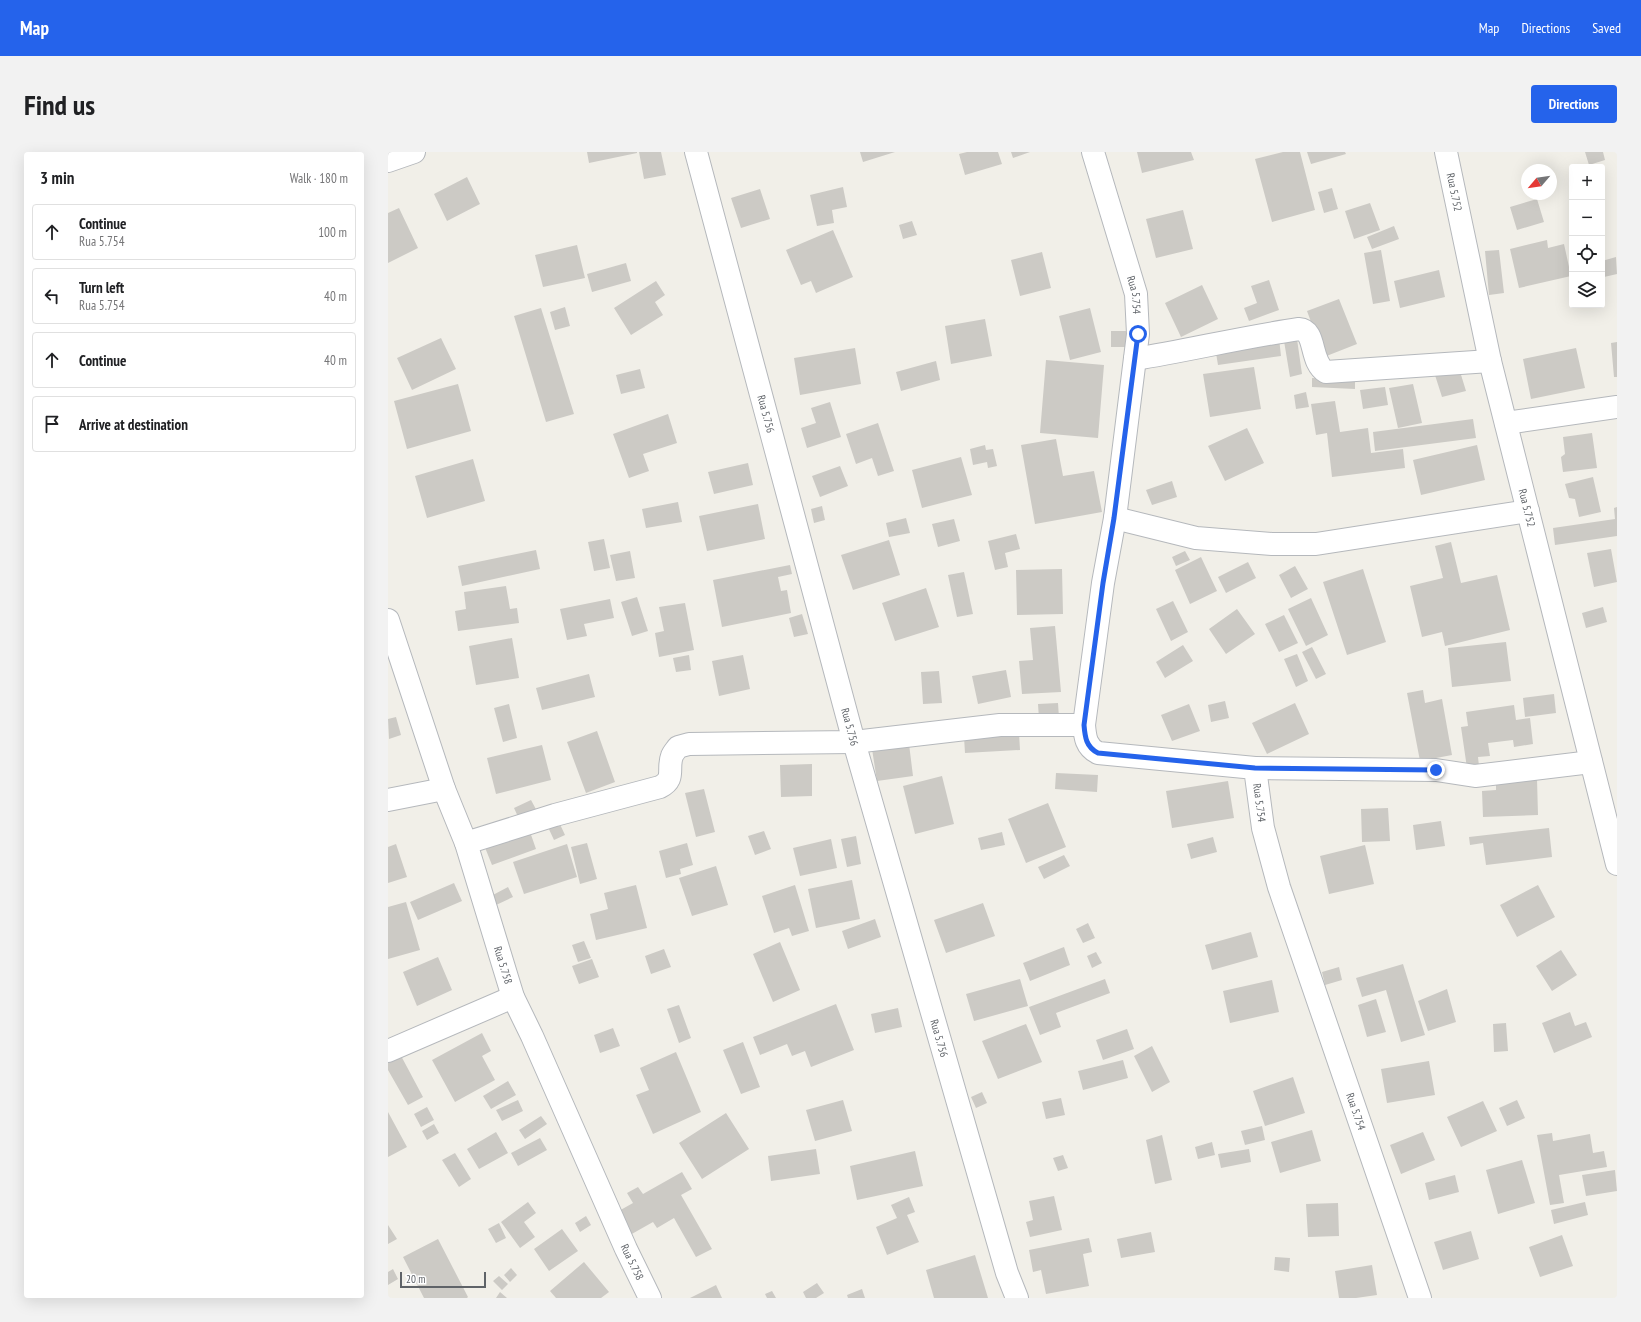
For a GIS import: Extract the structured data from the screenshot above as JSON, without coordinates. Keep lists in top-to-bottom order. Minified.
{"streets":{"street":["Rua 5.752","Rua 5.754","Rua 5.756","Rua 5.758"]},"scale_bar":"20 m","north":"bottom left","page":{"header":"Map","nav":["Map","Directions","Saved"],"buttons":"Directions","title":"Find us","heading":["3 min","Walk · 180 m"],"map_buttons":["+","−"],"list":[["Continue","Rua 5.754","100 m"],["Turn left","Rua 5.754","40 m"],["Continue","40 m"],"Arrive at destination"],"scale":"20 m"}}
